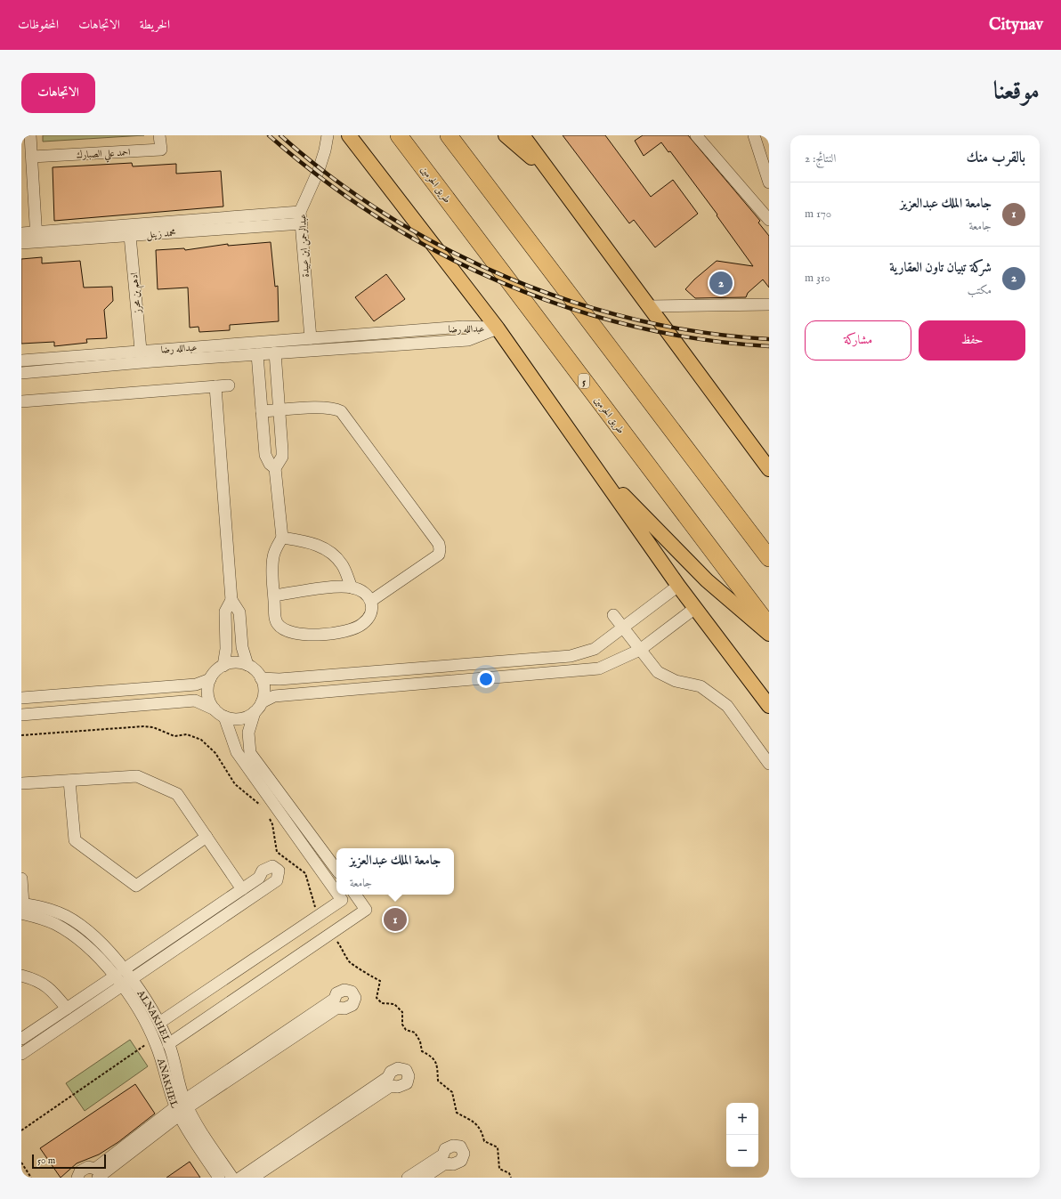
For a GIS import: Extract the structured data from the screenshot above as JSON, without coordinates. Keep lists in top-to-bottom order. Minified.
{"streets":{"highway":["طريق الحرمين","5"],"street":["احمد علي الصبارك","محمد زينل","عبدالرحمن ابن عبيدة","ادهم بن محرز","عبدالله رضا","ALNAKHEL","ANAKHEL"]},"crossings":[["محمد زينل","عبدالرحمن ابن عبيدة"],["محمد زينل","ادهم بن محرز"],["عبدالرحمن ابن عبيدة","عبدالله رضا"],["ادهم بن محرز","عبدالله رضا"],["ALNAKHEL","ANAKHEL"]],"scale_bar":"50 m","page":{"header":"Citynav","nav":["الخريطة","الاتجاهات","المحفوظات"],"title":"موقعنا","buttons":["الاتجاهات",["حفظ","مشاركة"]],"heading":["بالقرب منك","النتائج: 2"],"list":[{"mark":"1","name":"جامعة الملك عبدالعزيز","note":"جامعة","value":"170 m"},{"mark":"2","name":"شركة تبيان تاون العقارية","note":"مكتب","value":"310 m"}],"pins":["2","1"],"popup":["جامعة الملك عبدالعزيز","جامعة"],"map_buttons":["+","−"],"scale":"50 m"}}
